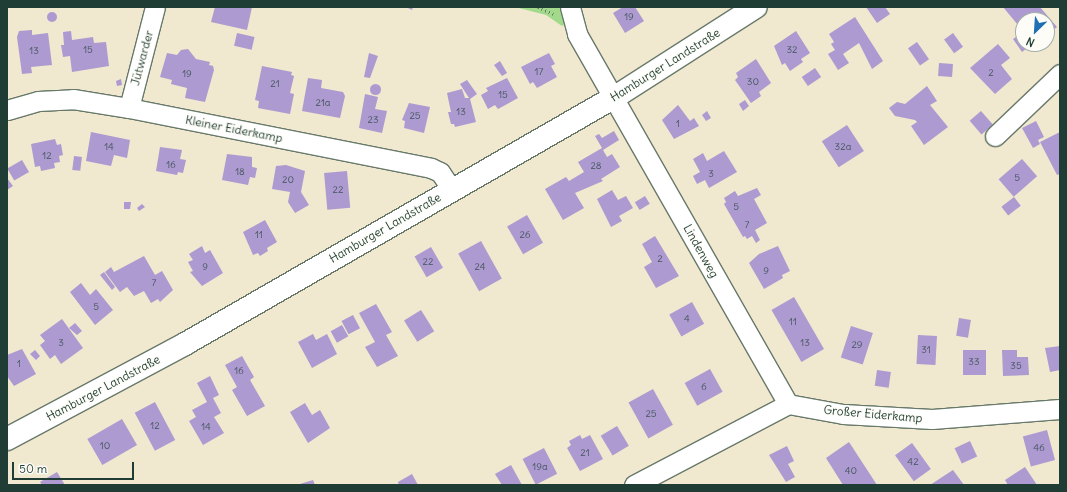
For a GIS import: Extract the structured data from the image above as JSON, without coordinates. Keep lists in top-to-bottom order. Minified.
{"streets":{"main road":["Hamburger Landstraße"],"street":["Jütwarder","Kleiner Eiderkamp","Lindenweg","Großer Eiderkamp"]},"crossings":[["Jütwarder","Kleiner Eiderkamp"],["Hamburger Landstraße","Kleiner Eiderkamp"],["Hamburger Landstraße","Lindenweg"],["Lindenweg","Großer Eiderkamp"]],"house_numbers":["19","15","32","13","17","2","19","30","21","15","21a","13","25","23","1","14","32a","12","16","28","18","3","5","20","22","5","7","11","26","2","22","9","24","9","7","5","4","11","3","13","29","31","33","1","35","16","6","25","12","14","10","46","21","42","19a","40"],"scale_bar":"50 m","north":"bottom left"}
